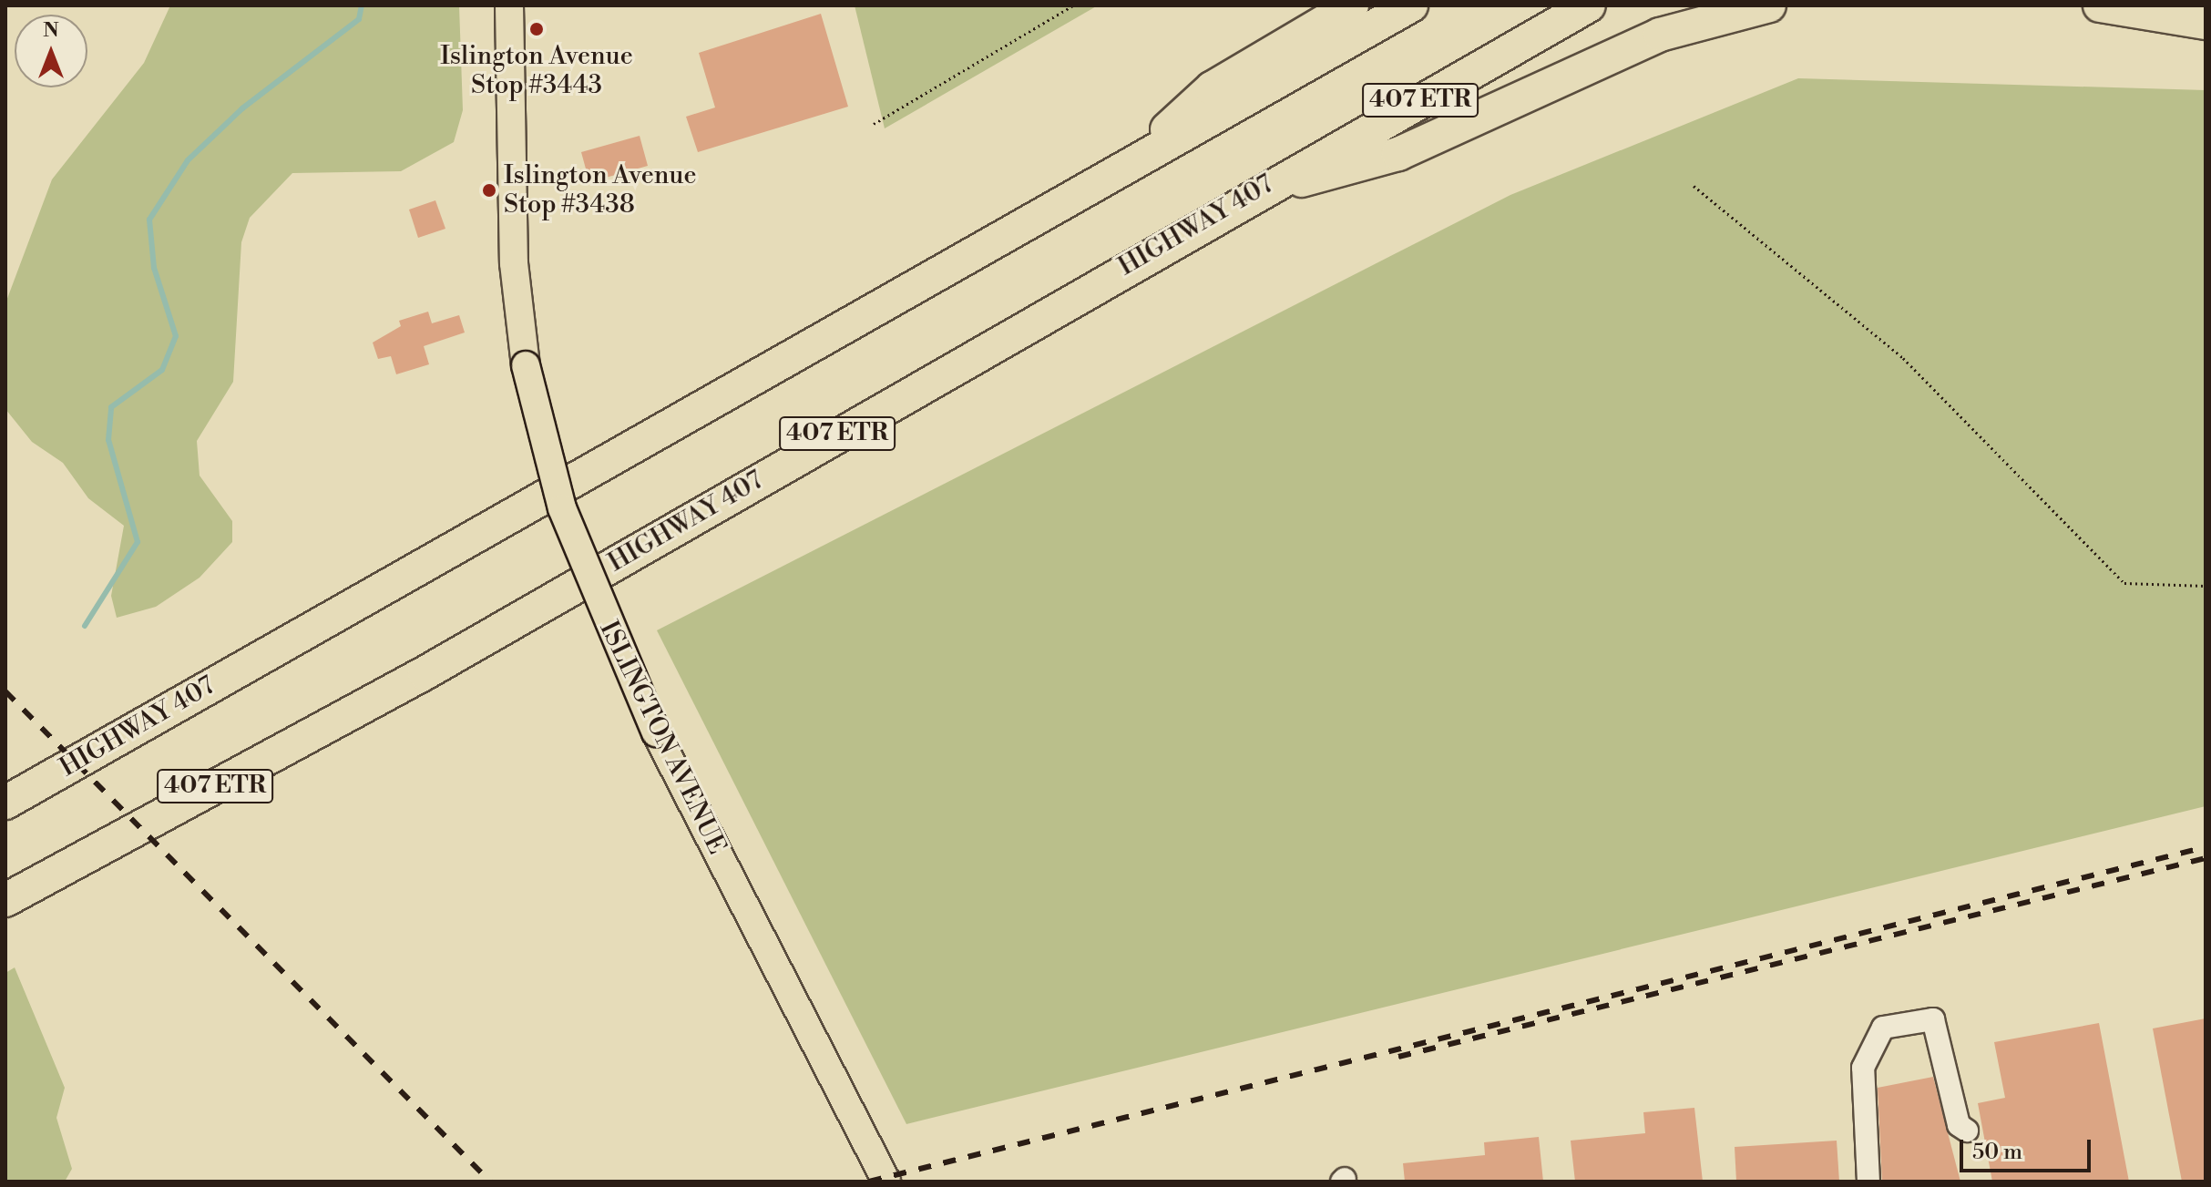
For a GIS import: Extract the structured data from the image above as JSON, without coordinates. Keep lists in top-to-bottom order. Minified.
{"streets":{"highway":["407 ETR","HIGHWAY 407"],"main road":["ISLINGTON AVENUE"]},"places":["Islington Avenue Stop #3443","Islington Avenue Stop #3438"],"scale_bar":"50 m","north":"top"}
